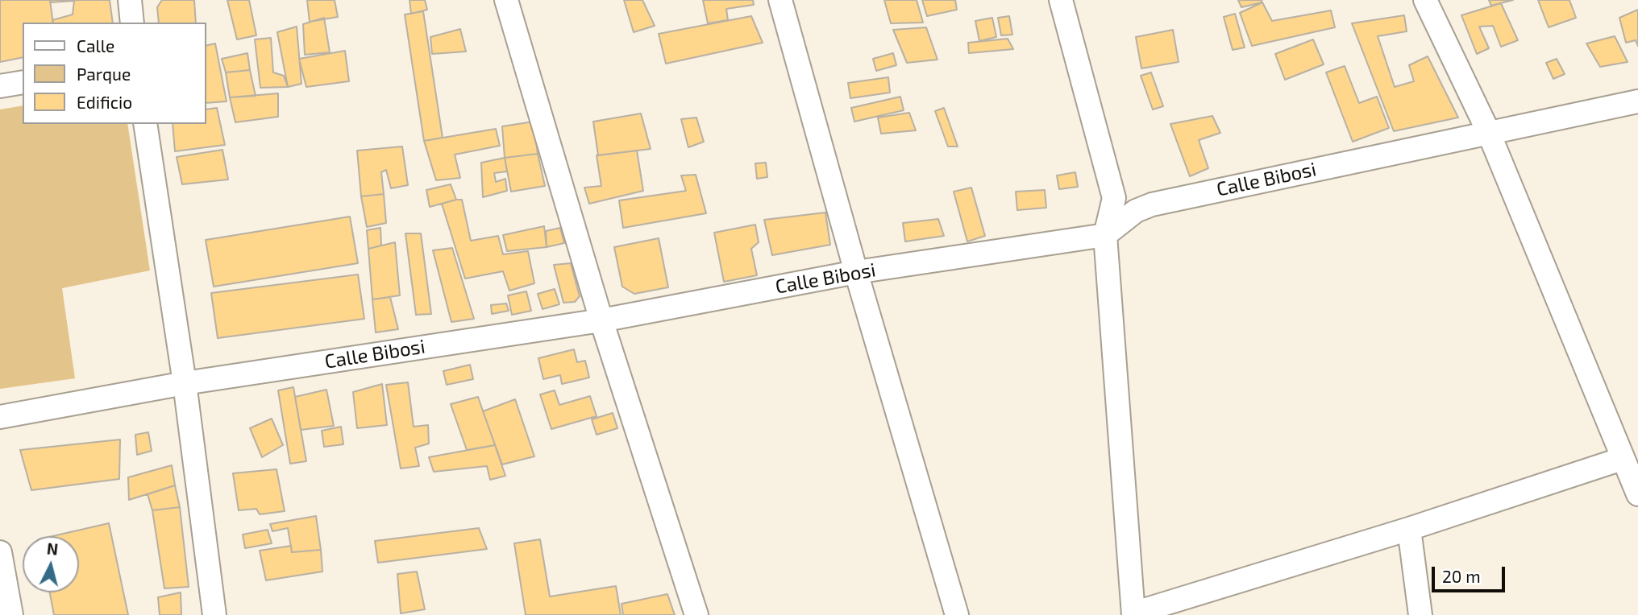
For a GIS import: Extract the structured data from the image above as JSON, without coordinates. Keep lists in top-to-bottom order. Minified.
{"streets":{"street":["Calle Bibosi"]},"legend":["Calle","Parque","Edificio"],"scale_bar":"20 m","north":"top"}
